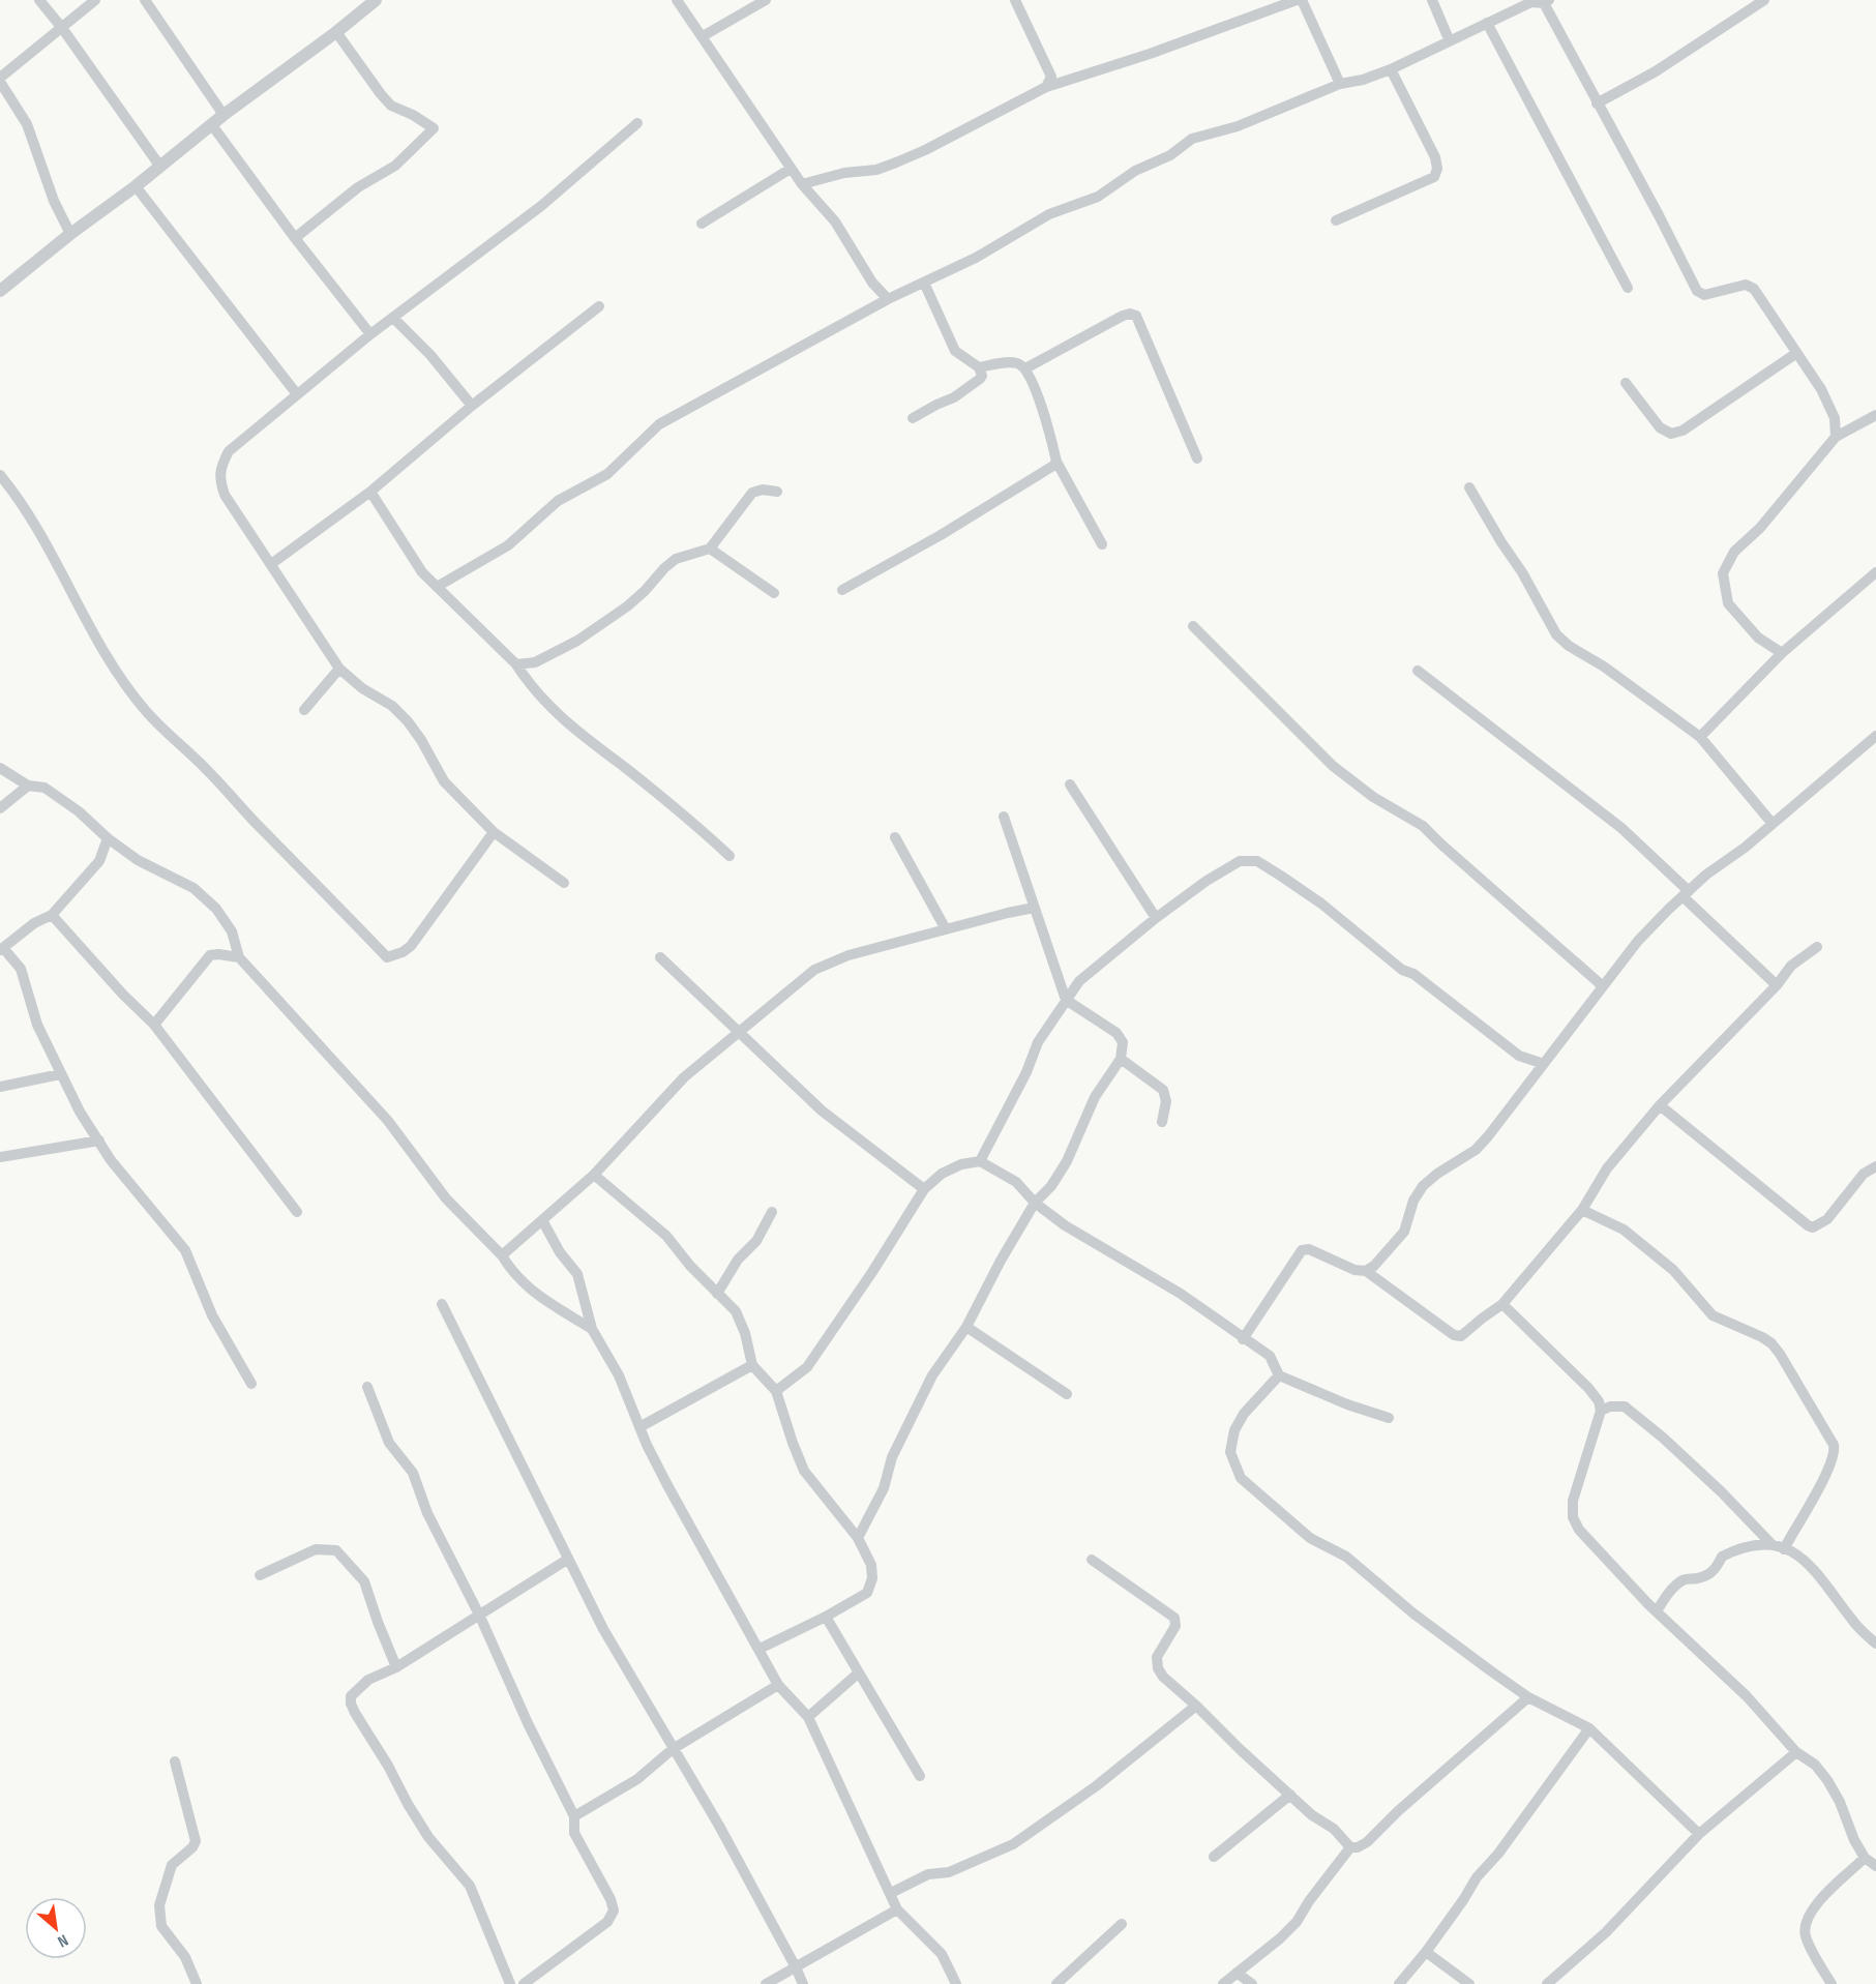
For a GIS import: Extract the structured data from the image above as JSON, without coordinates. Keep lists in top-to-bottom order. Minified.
{"north":"bottom right"}
